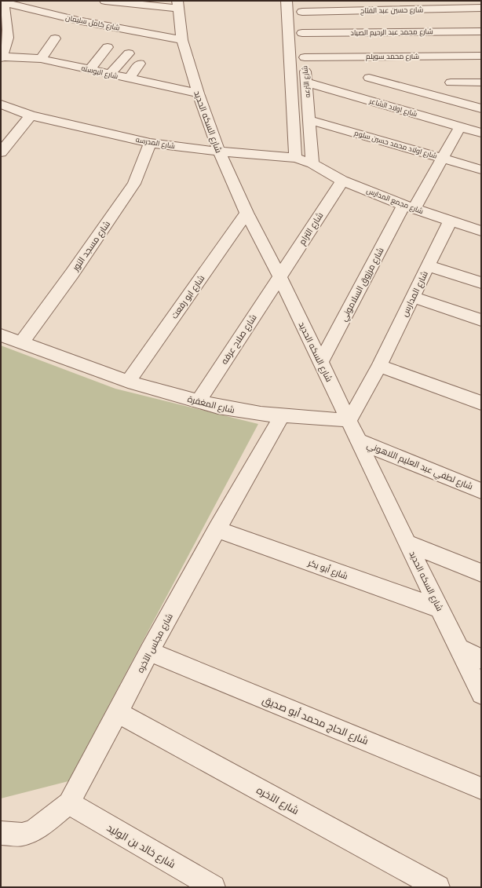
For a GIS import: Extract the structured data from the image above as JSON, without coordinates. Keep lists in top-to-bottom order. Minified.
{"streets":{"street":["شارع حسين عبد الفتاح","شارع كامل سليمان","شارع محمد عبد الرحيم الصياد","شارع محمد سويلم","شارع البوسته","شارع الترعه","شارع اولاد الشاعر","شارع السكه الحديد","شارع المدرسه","شارع اولاد محمد حسين سلوم","شارع مجمع المدارس","شارع الترام","شارع مسجد النور","شارع مرزوق السلاموني","شارع المدارس","شارع ابو رفعت","شارع صلاح عرفه","شارع المغفرة","شارع لطفي عبد العليم اللاهوني","شارع أبو بكر","شارع مجلس الآخره","شارع الحاج محمد أبو صديق","شارع الآخره","شارع خالد بن الوليد"]},"crossings":[["شارع حسين عبد الفتاح","شارع الترعه"],["شارع كامل سليمان","شارع السكه الحديد"],["شارع محمد عبد الرحيم الصياد","شارع الترعه"],["شارع محمد سويلم","شارع الترعه"],["شارع البوسته","شارع السكه الحديد"],["شارع الترعه","شارع اولاد الشاعر"],["شارع الترعه","شارع المدرسه"],["شارع الترعه","شارع اولاد محمد حسين سلوم"],["شارع الترعه","شارع مجمع المدارس"],["شارع اولاد الشاعر","شارع مرزوق السلاموني"],["شارع السكه الحديد","شارع المدرسه"],["شارع السكه الحديد","شارع الترام"],["شارع السكه الحديد","شارع مرزوق السلاموني"],["شارع السكه الحديد","شارع ابو رفعت"],["شارع السكه الحديد","شارع صلاح عرفه"],["شارع السكه الحديد","شارع المغفرة"],["شارع السكه الحديد","شارع لطفي عبد العليم اللاهوني"],["شارع السكه الحديد","شارع أبو بكر"],["شارع المدرسه","شارع مجمع المدارس"],["شارع المدرسه","شارع مسجد النور"],["شارع اولاد محمد حسين سلوم","شارع مرزوق السلاموني"],["شارع مجمع المدارس","شارع الترام"],["شارع مجمع المدارس","شارع مرزوق السلاموني"],["شارع مجمع المدارس","شارع المدارس"],["شارع الترام","شارع صلاح عرفه"],["شارع مسجد النور","شارع المغفرة"],["شارع ابو رفعت","شارع المغفرة"],["شارع صلاح عرفه","شارع المغفرة"],["شارع المغفرة","شارع مجلس الآخره"],["شارع أبو بكر","شارع مجلس الآخره"],["شارع مجلس الآخره","شارع الحاج محمد أبو صديق"],["شارع مجلس الآخره","شارع الآخره"],["شارع مجلس الآخره","شارع خالد بن الوليد"]]}
